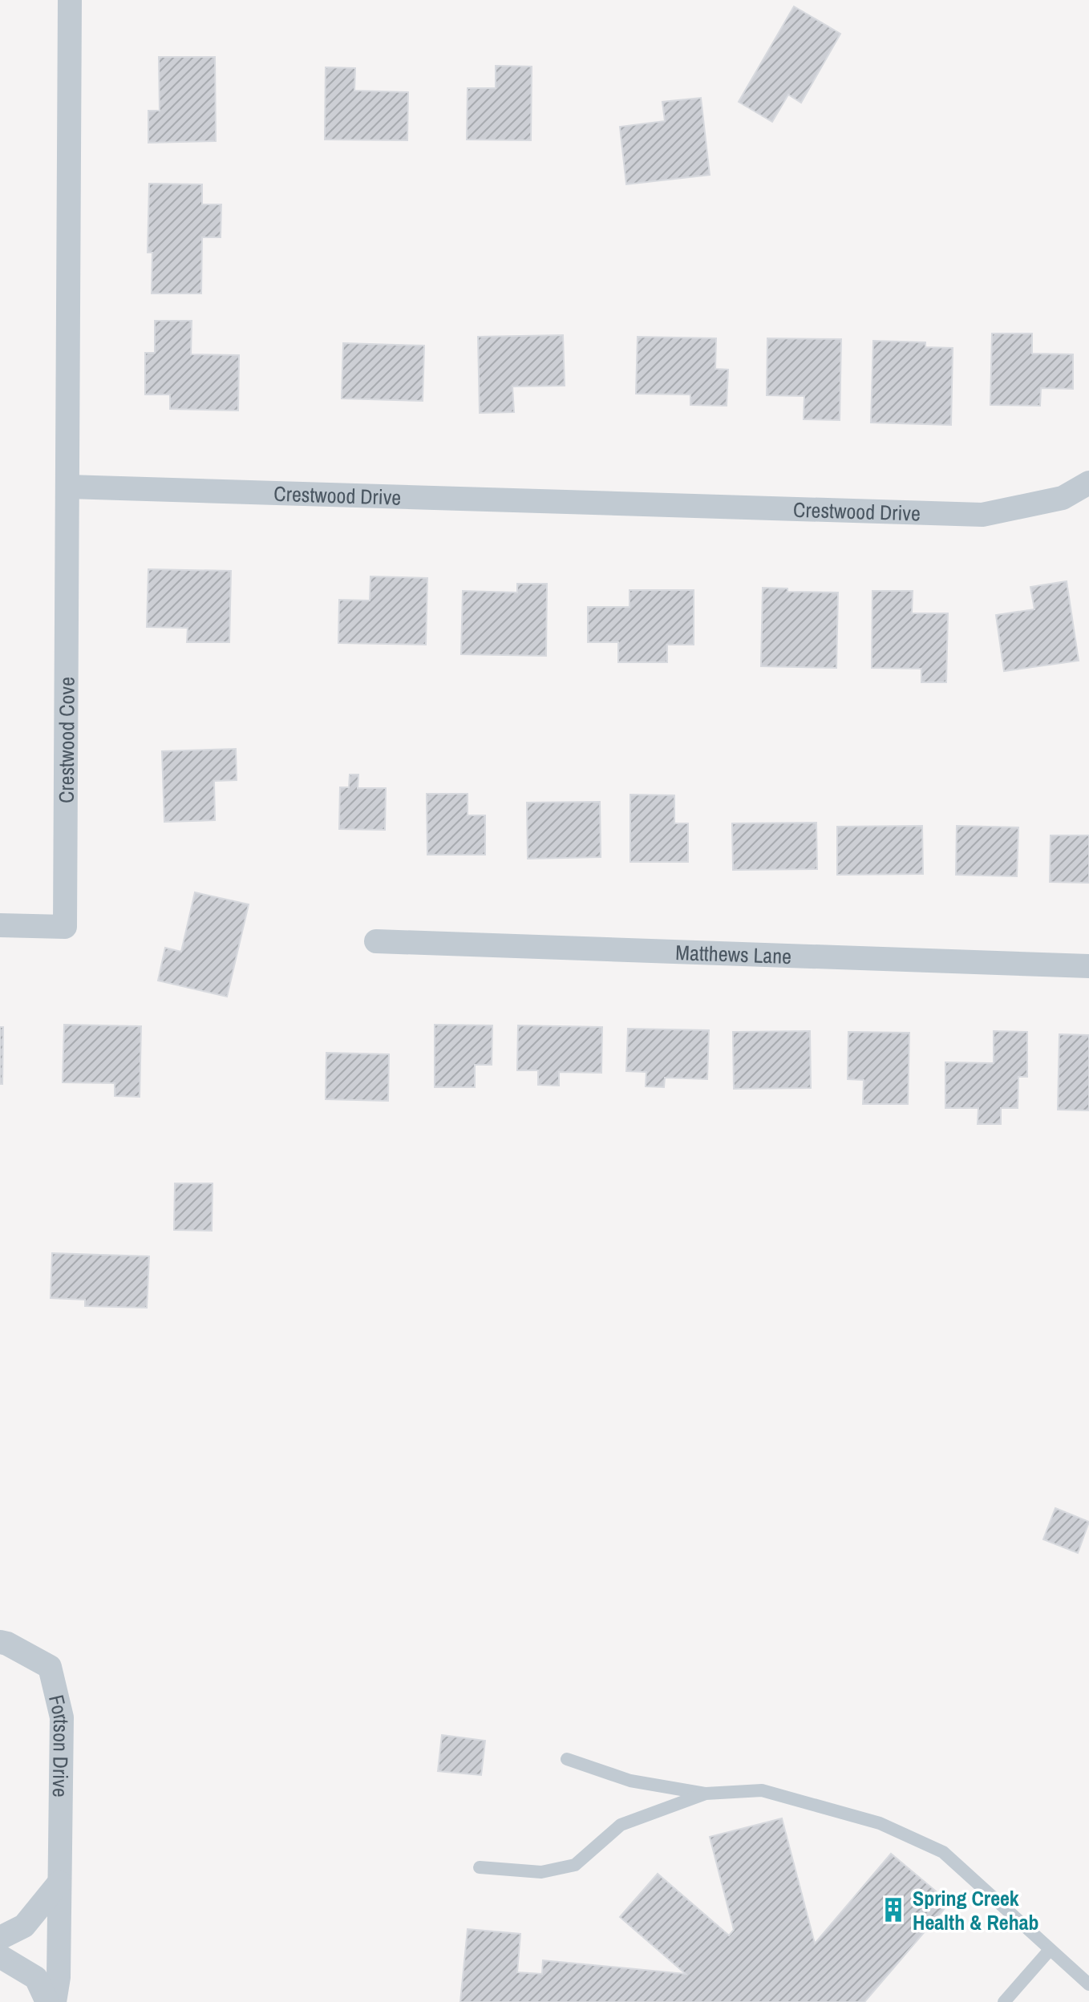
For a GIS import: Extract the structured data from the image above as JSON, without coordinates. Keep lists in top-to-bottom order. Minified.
{"streets":{"street":["Crestwood Drive","Crestwood Cove","Matthews Lane","Fortson Drive"]},"crossings":[["Crestwood Drive","Crestwood Cove"]],"places":{"building":["Spring Creek Health & Rehab"]}}
